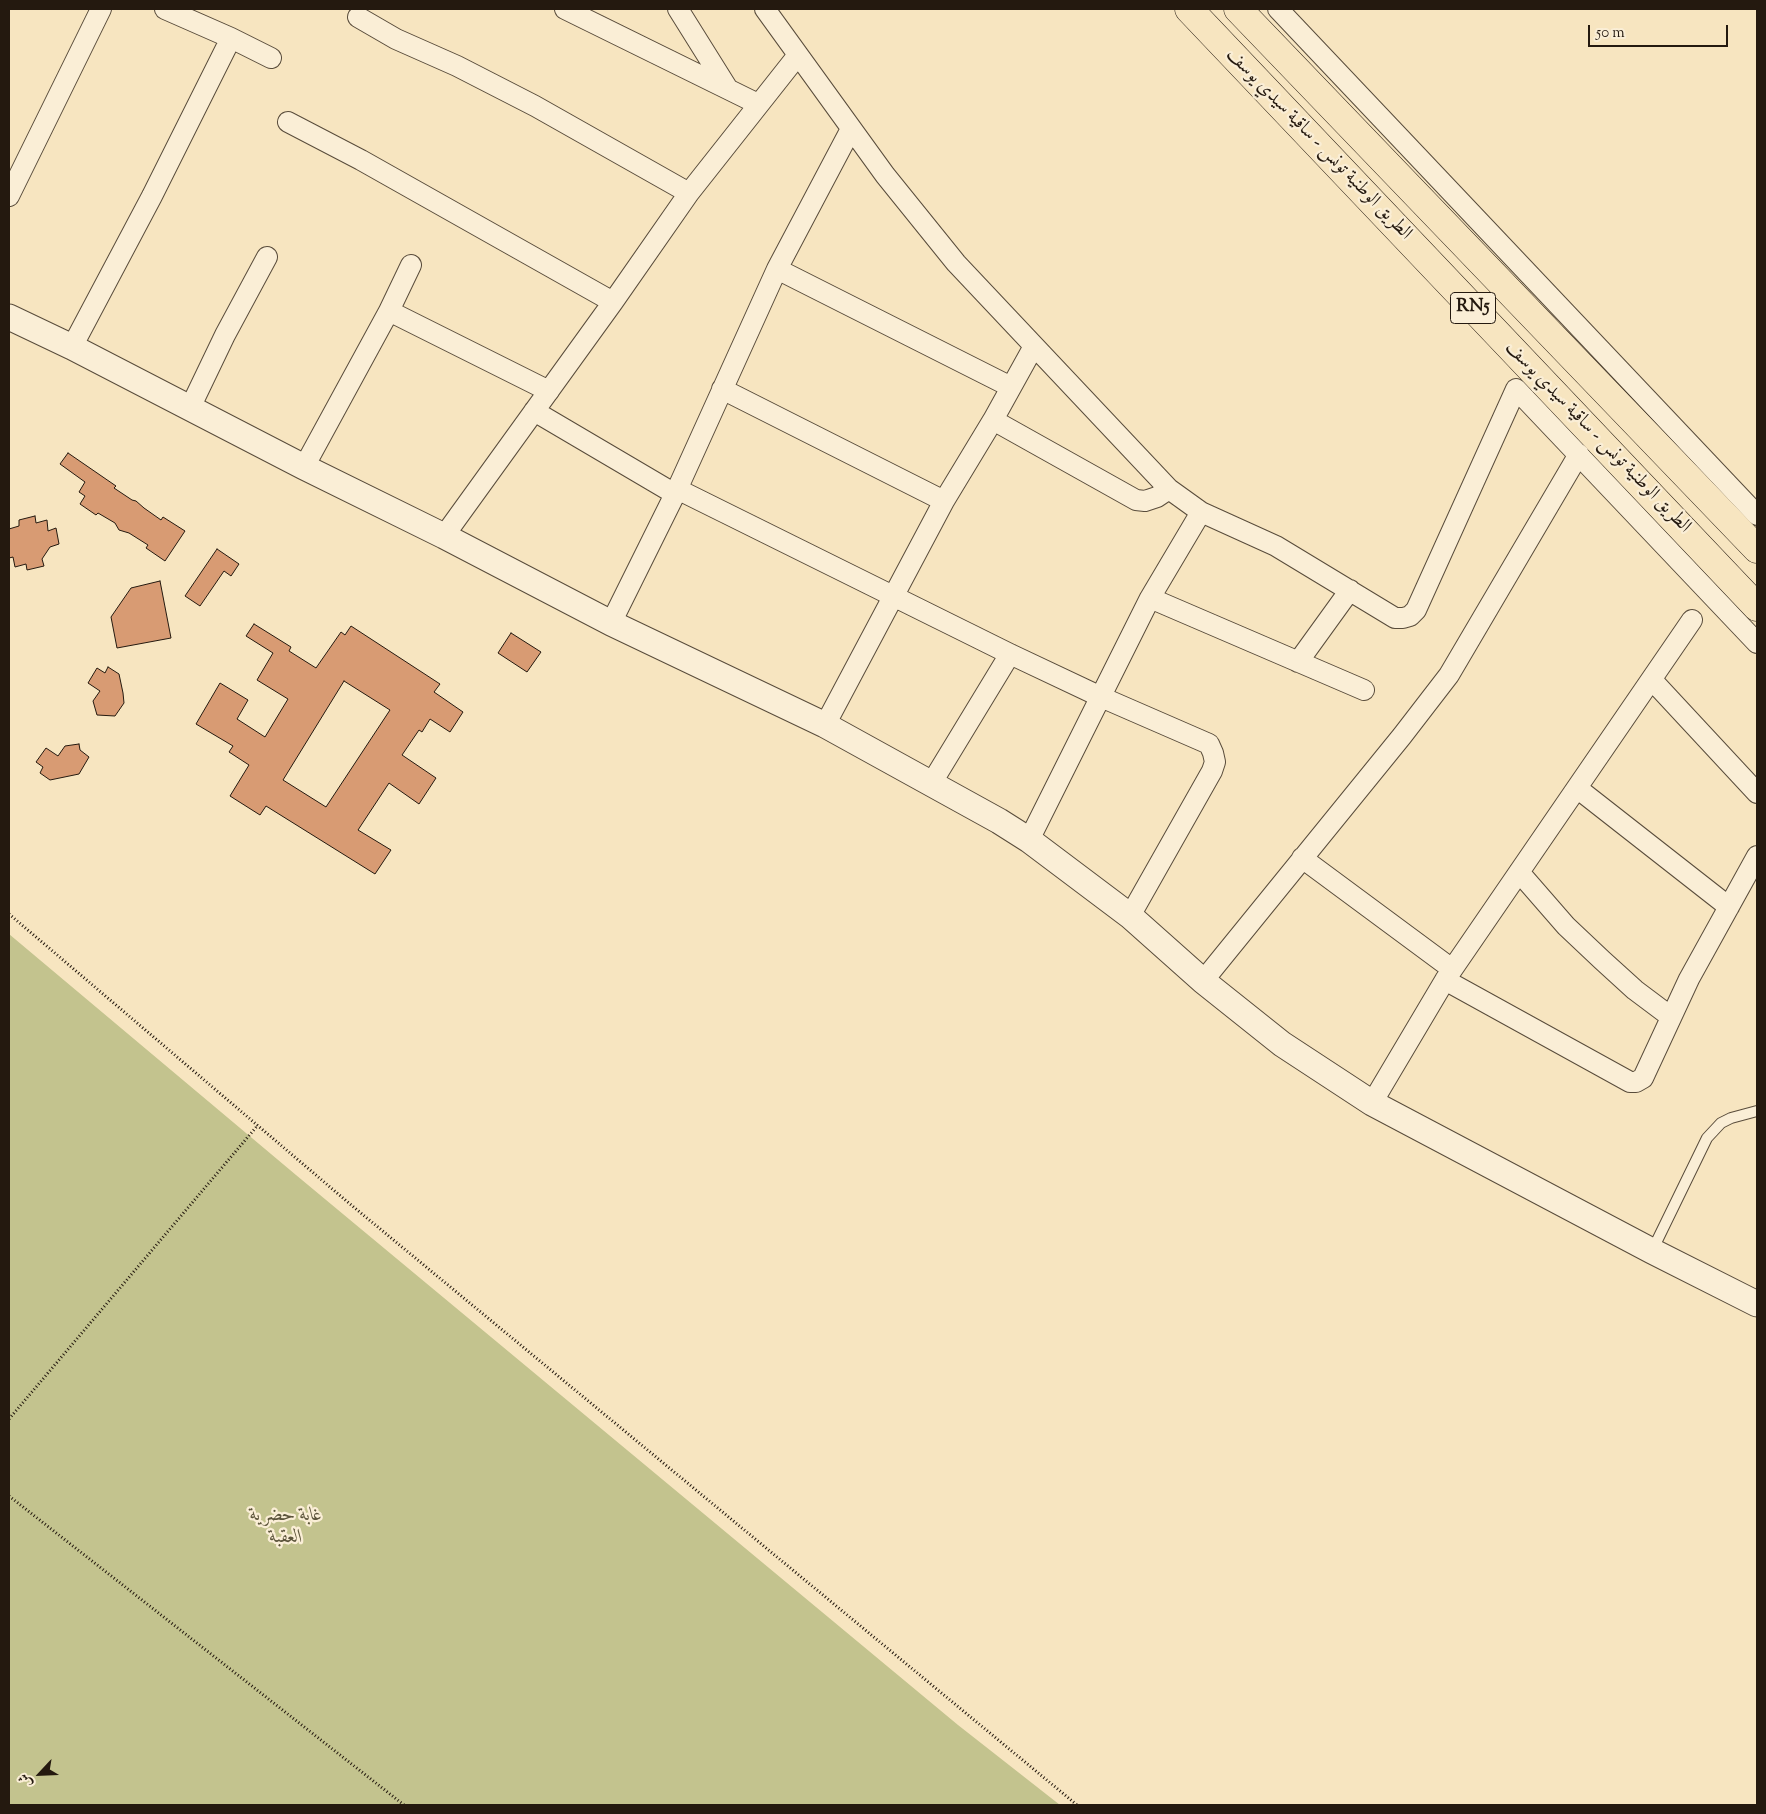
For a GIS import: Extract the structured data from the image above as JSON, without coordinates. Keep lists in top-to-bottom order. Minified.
{"streets":{"highway":["الطريق الوطنية تونس - ساقية سيدي يوسف","RN5"]},"parks":["غابة حضرية العقبة"],"scale_bar":"50 m","north":"bottom left"}
